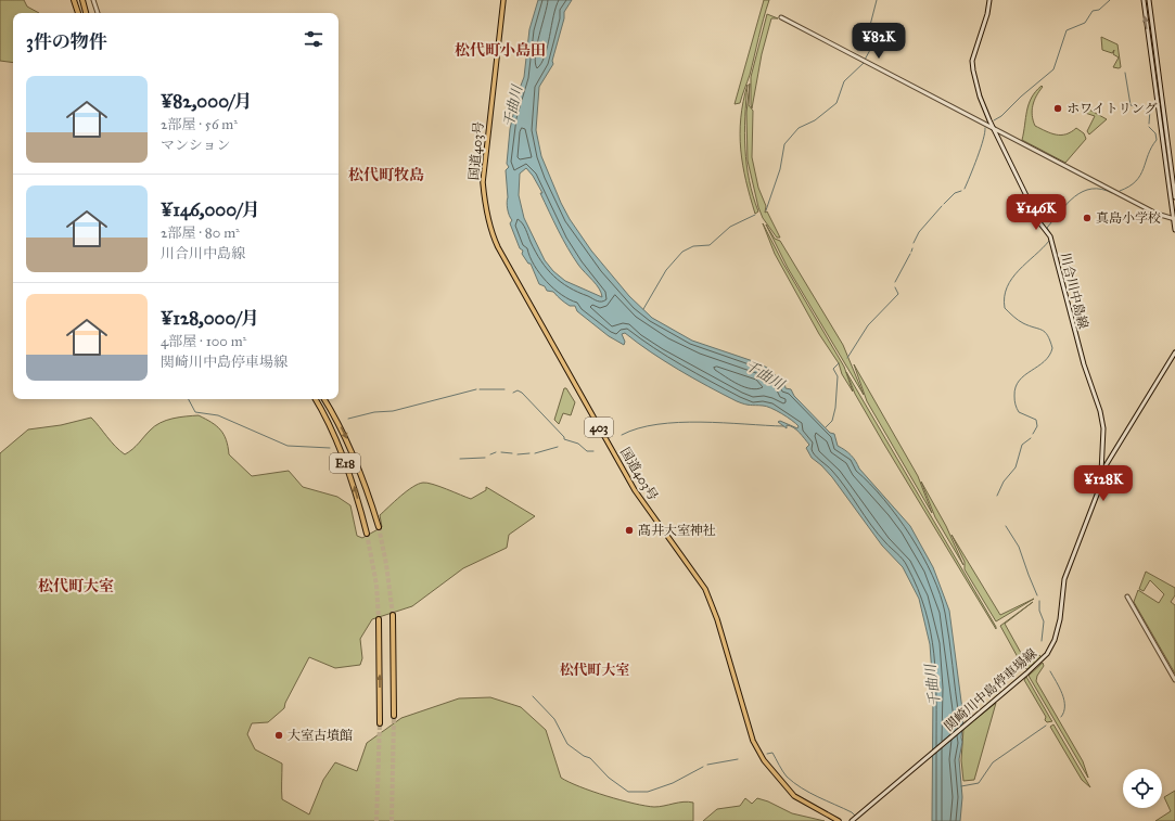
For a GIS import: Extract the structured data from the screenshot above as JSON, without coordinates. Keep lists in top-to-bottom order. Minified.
{"streets":{"highway":["国道403号","403","E18"],"main road":["川合川中島線","関崎川中島停車場線"]},"crossings":[["川合川中島線","関崎川中島停車場線"]],"districts":["松代町小島田","松代町牧島","松代町大室","松代町大室"],"water":["千曲川"],"places":["ホワイトリング","真島小学校","髙井大室神社","大室古墳館"],"page":{"heading":"3件の物件","price":["¥82K","¥146K","¥128K"],"list":[{"name":"¥82,000/月","note":"2部屋 · 56 m² · マンション"},{"name":"¥146,000/月","note":"2部屋 · 80 m² · 川合川中島線"},{"name":"¥128,000/月","note":"4部屋 · 100 m² · 関崎川中島停車場線"}]}}
